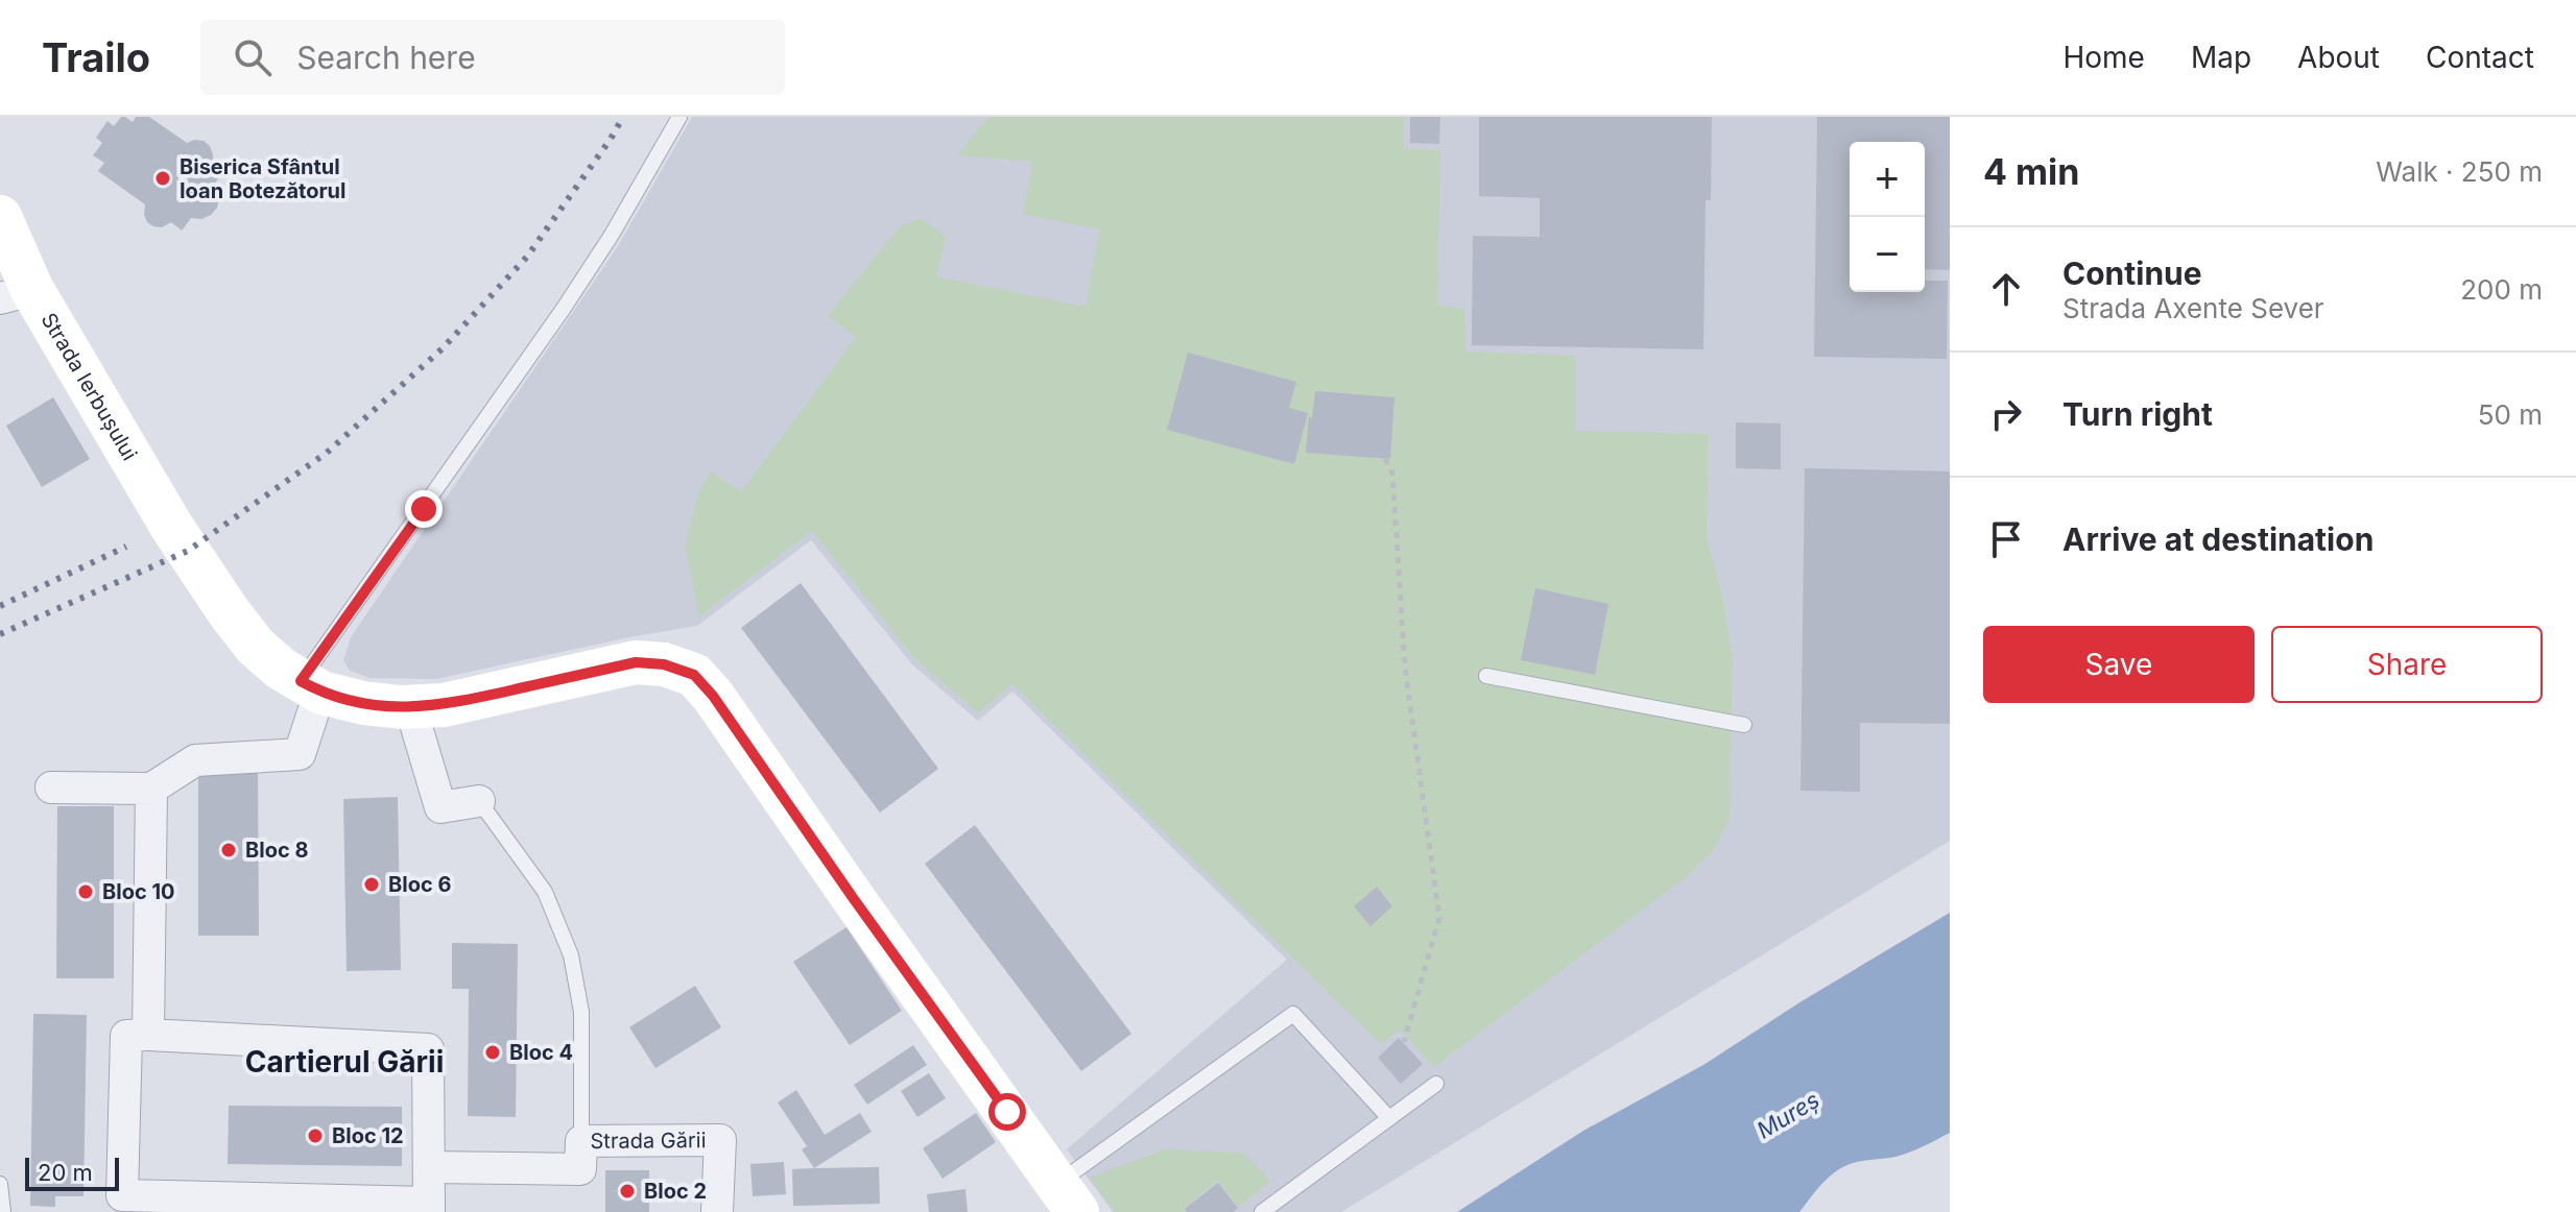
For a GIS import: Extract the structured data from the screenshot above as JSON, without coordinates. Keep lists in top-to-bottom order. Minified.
{"streets":{"main road":["Strada Ierbușului"],"street":["Strada Gării"]},"districts":["Cartierul Gării"],"water":["Mureș"],"places":["Biserica Sfântul Ioan Botezătorul","Bloc 8","Bloc 6","Bloc 10","Bloc 4","Bloc 12","Bloc 2"],"scale_bar":"20 m","page":{"header":"Trailo","search":"Search here","nav":["Home","Map","About","Contact"],"heading":["4 min","Walk · 250 m"],"map_buttons":["+","−"],"list":[["Continue","Strada Axente Sever","200 m"],["Turn right","50 m"],"Arrive at destination"],"buttons":["Save","Share"],"scale":"20 m"}}
